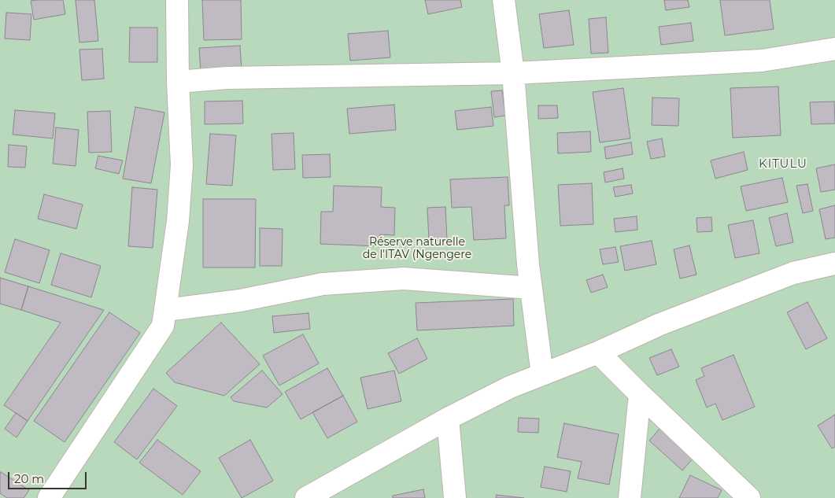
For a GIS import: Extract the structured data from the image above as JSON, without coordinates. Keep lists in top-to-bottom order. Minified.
{"districts":["KITULU"],"parks":["Réserve naturelle de l'ITAV (Ngengere"],"scale_bar":"20 m"}
